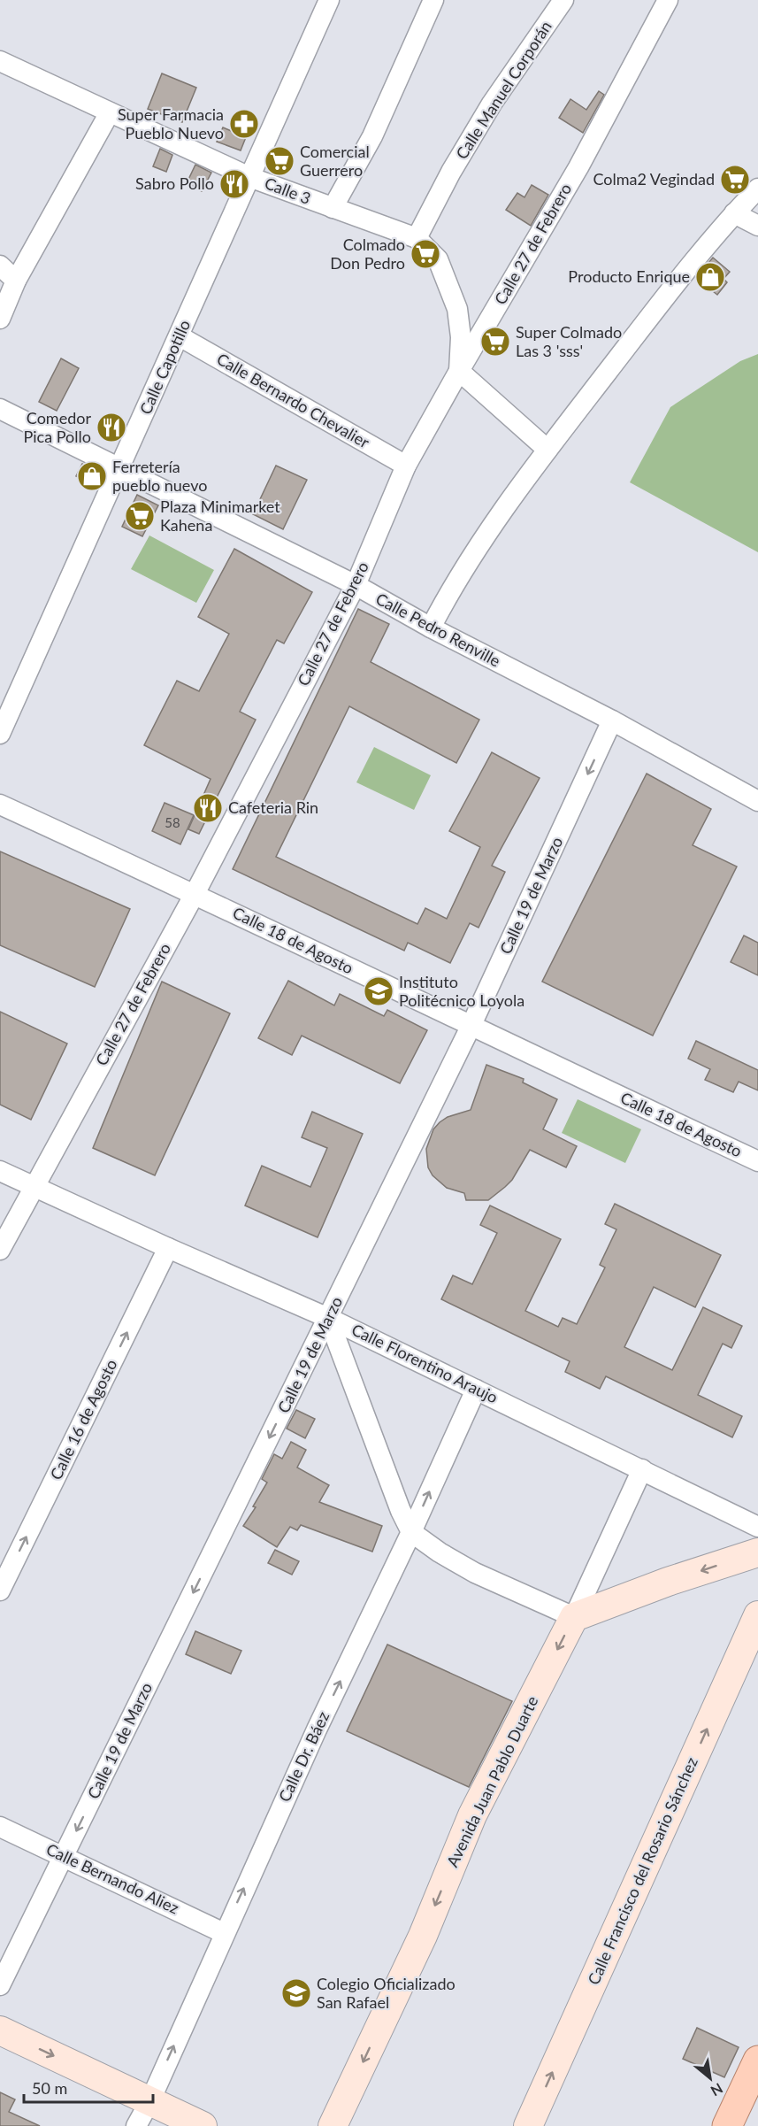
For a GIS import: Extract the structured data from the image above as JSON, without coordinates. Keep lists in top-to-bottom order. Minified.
{"streets":{"street":["Calle Manuel Corporán","Calle 3","Calle 27 de Febrero","Calle Capotillo","Calle Bernardo Chevalier","Calle Pedro Renville","Calle 19 de Marzo","Calle 18 de Agosto","Calle Florentino Araujo","Calle 16 de Agosto","Calle Dr. Báez","Avenida Juan Pablo Duarte","Calle Francisco del Rosario Sánchez","Calle Bernando Aliez"]},"crossings":[["Calle Manuel Corporán","Calle 3"],["Calle 3","Calle 27 de Febrero"],["Calle 3","Calle Capotillo"],["Calle 27 de Febrero","Calle Bernardo Chevalier"],["Calle 27 de Febrero","Calle Pedro Renville"],["Calle 27 de Febrero","Calle 18 de Agosto"],["Calle 27 de Febrero","Calle Florentino Araujo"],["Calle Capotillo","Calle Bernardo Chevalier"],["Calle Capotillo","Calle Pedro Renville"],["Calle Pedro Renville","Calle 19 de Marzo"],["Calle 19 de Marzo","Calle 18 de Agosto"],["Calle 19 de Marzo","Calle Florentino Araujo"],["Calle 19 de Marzo","Calle Bernando Aliez"],["Calle Florentino Araujo","Calle 16 de Agosto"],["Calle Florentino Araujo","Calle Dr. Báez"],["Calle Dr. Báez","Calle Bernando Aliez"]],"one_way":["Calle 19 de Marzo","Calle 16 de Agosto","Calle Dr. Báez","Avenida Juan Pablo Duarte","Calle Francisco del Rosario Sánchez"],"places":{"pharmacy":["Super Farmacia Pueblo Nuevo"],"supermarket":["Comercial Guerrero","Colma2 Vegindad","Colmado Don Pedro","Super Colmado Las 3 'sss'","Plaza Minimarket Kahena"],"restaurant":["Sabro Pollo","Comedor Pica Pollo","Cafeteria Rin"],"shop":["Producto Enrique","Ferretería pueblo nuevo"],"school or university":["Instituto Politécnico Loyola","Colegio Oficializado San Rafael"]},"house_numbers":["58"],"scale_bar":"50 m","north":"bottom right"}
